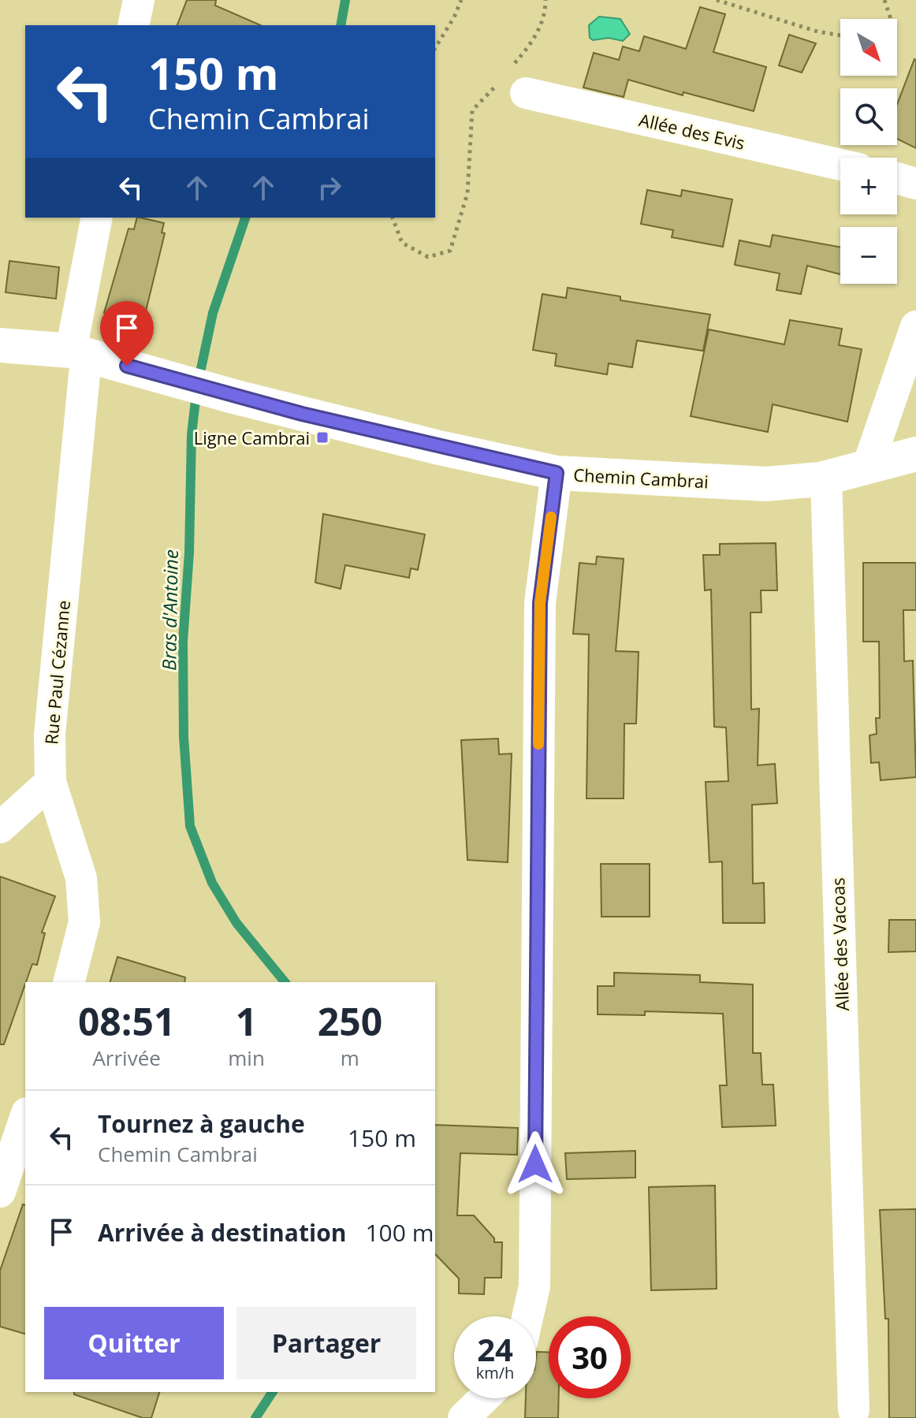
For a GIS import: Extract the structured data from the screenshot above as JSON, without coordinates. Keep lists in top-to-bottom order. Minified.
{"streets":{"street":["Allée des Evis","Chemin Cambrai","Rue Paul Cézanne","Allée des Vacoas"]},"crossings":[["Chemin Cambrai","Rue Paul Cézanne"],["Chemin Cambrai","Allée des Vacoas"]],"water":["Bras d'Antoine"],"places":{"transit":["Ligne Cambrai"]},"north":"bottom right","page":{"map_buttons":["+","−"],"turn":["150 m","Chemin Cambrai"],"eta":["08:51","Arrivée","1","min","250","m"],"list":[{"name":"Tournez à gauche","note":"Chemin Cambrai","value":"150 m"},{"name":"Arrivée à destination","value":"100 m"}],"buttons":["Quitter","Partager"],"speed":"24 km/h","limit":"30"}}
